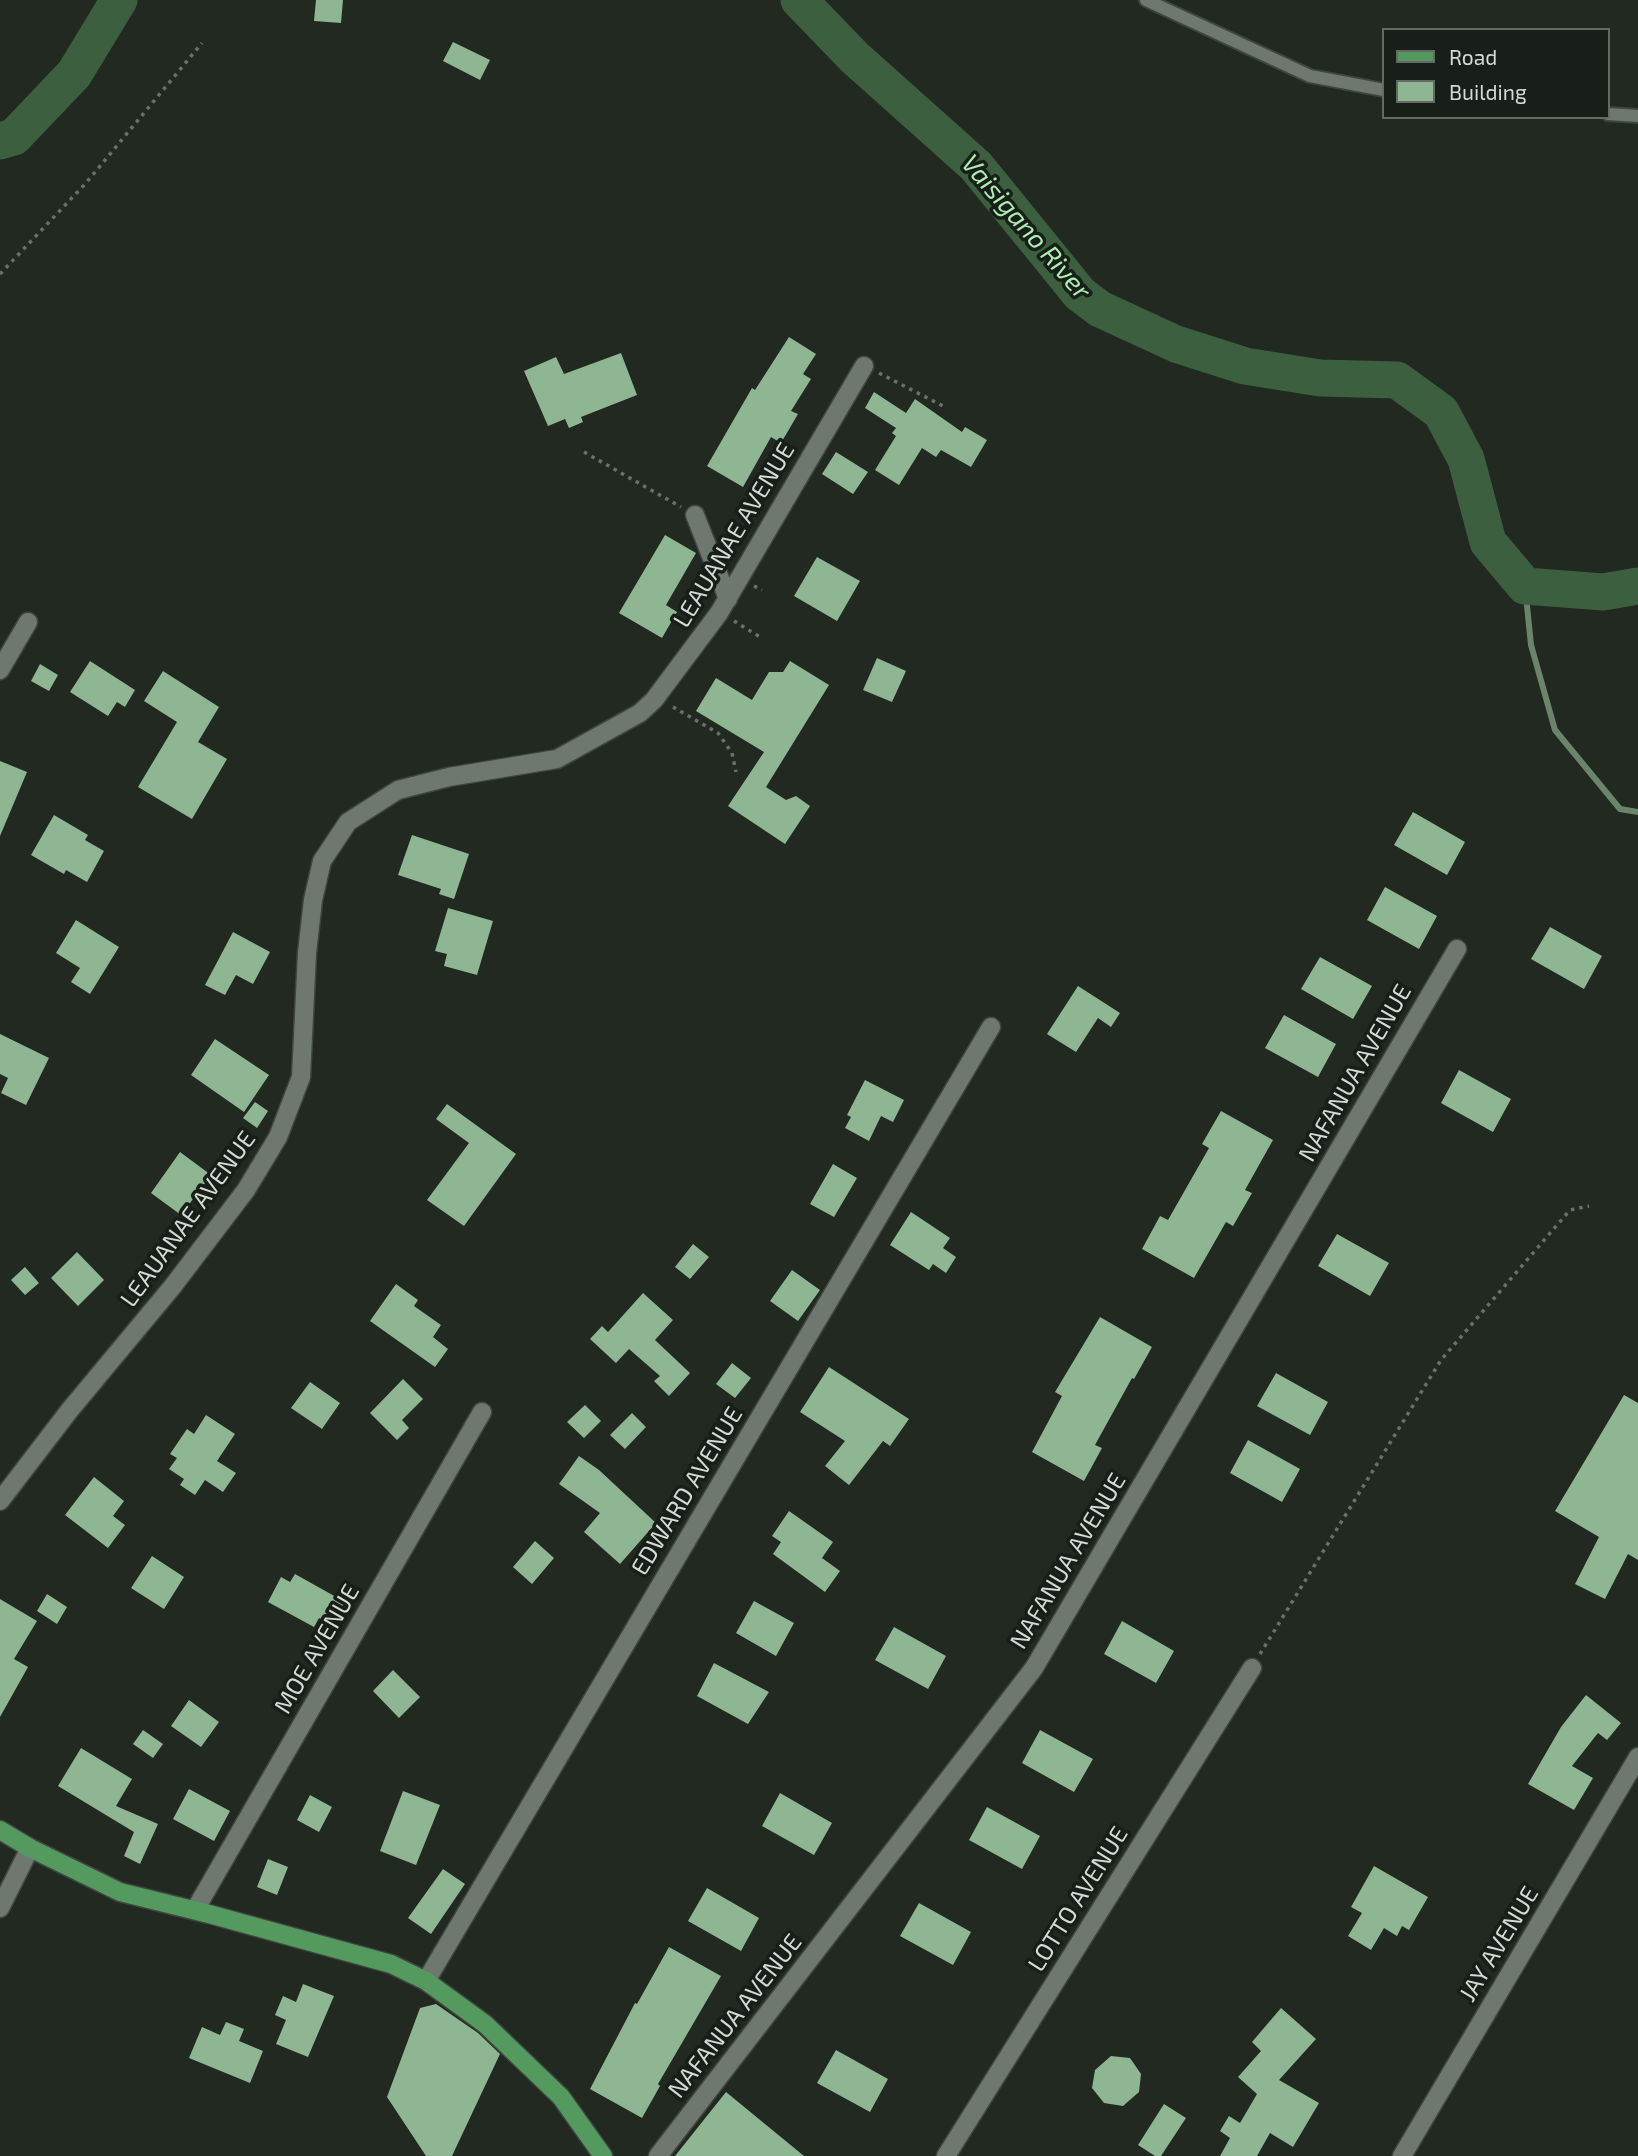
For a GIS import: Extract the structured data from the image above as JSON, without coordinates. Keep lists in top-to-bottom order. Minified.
{"streets":{"street":["LEAUANAE AVENUE","NAFANUA AVENUE","EDWARD AVENUE","MOE AVENUE","LOTTO AVENUE","JAY AVENUE"]},"water":["Vaisigano River"],"legend":["Road","Building"]}
